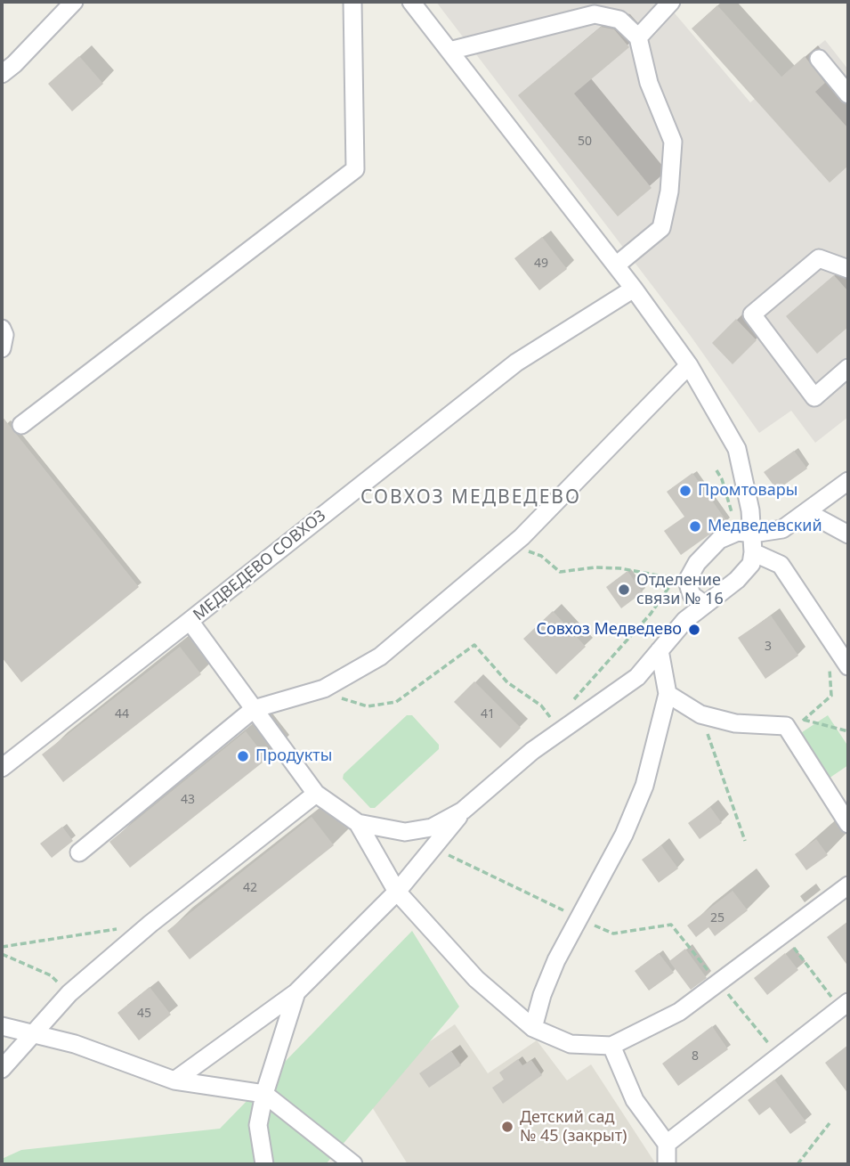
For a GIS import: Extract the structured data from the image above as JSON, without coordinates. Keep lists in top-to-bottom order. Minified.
{"streets":{"street":["МЕДВЕДЕВО СОВХОЗ"]},"districts":["СОВХОЗ МЕДВЕДЕВО"],"places":["Промтовары","Медведевский","Отделение связи № 16","Совхоз Медведево","Продукты","Детский сад № 45 (закрыт)"],"house_numbers":["50","49","3","44","41","43","42","25","45","8"]}
